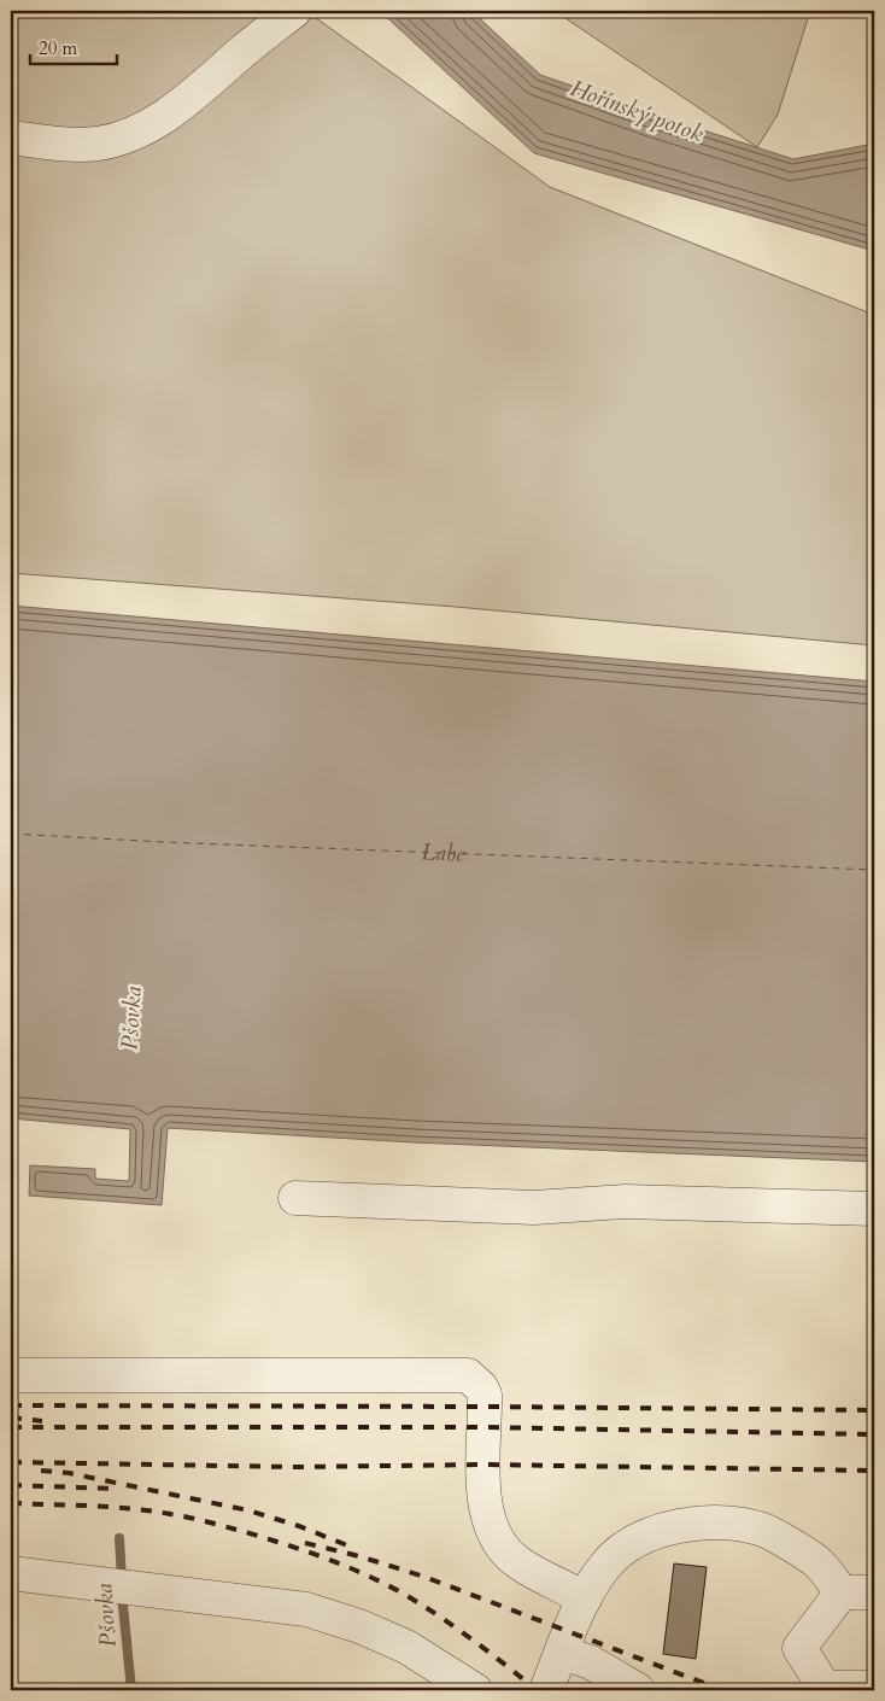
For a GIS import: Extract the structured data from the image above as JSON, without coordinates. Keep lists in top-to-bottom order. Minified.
{"water":["Hořínský potok","Labe","Pšovka"],"scale_bar":"20 m"}
